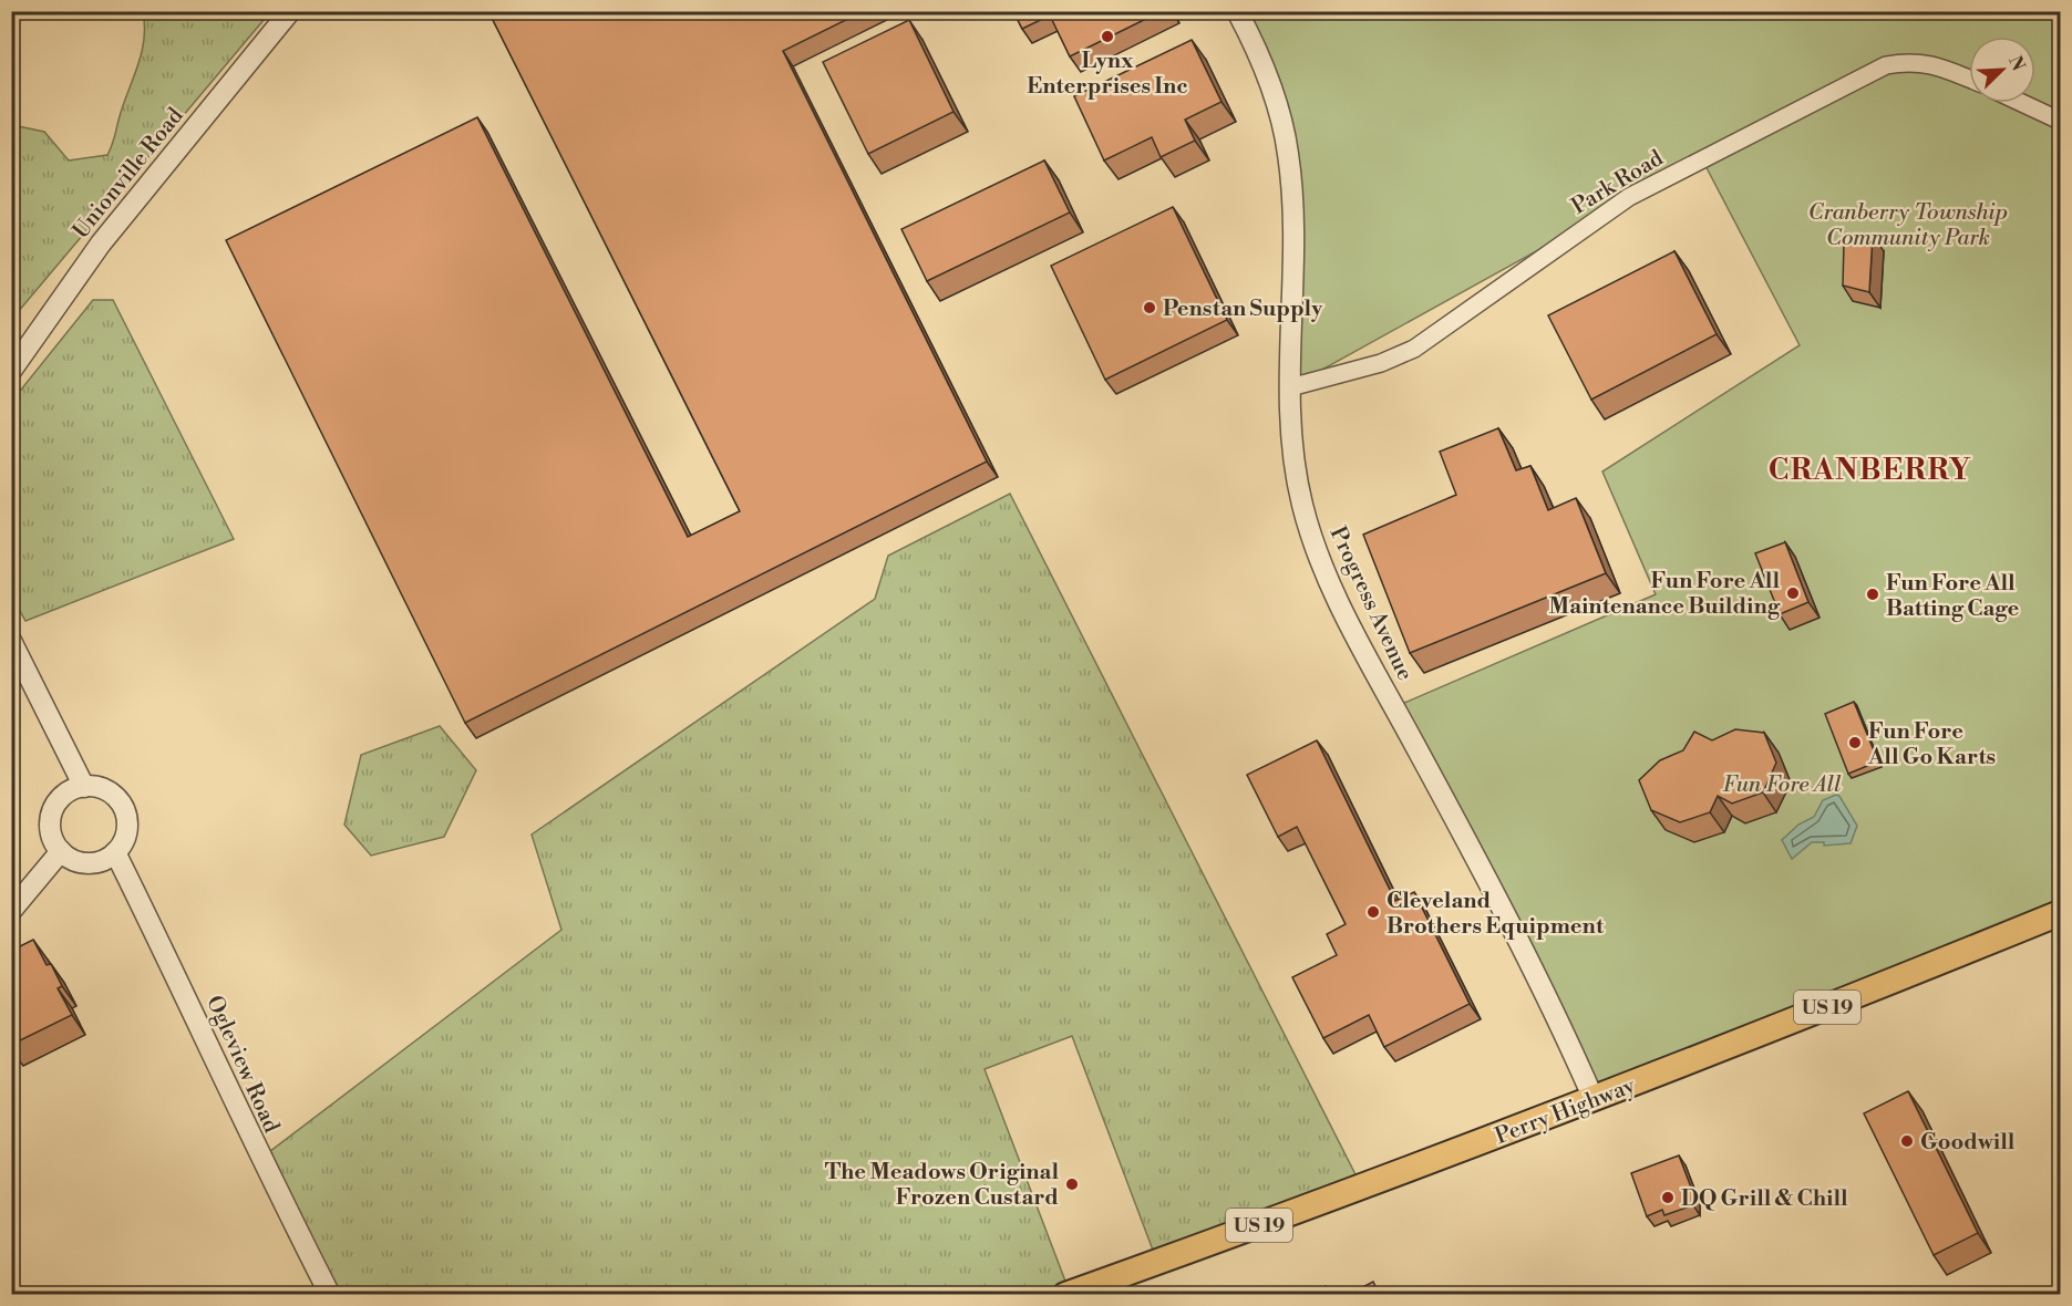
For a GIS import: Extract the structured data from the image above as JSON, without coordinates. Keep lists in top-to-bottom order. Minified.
{"streets":{"main road":["US 19","Perry Highway"],"street":["Unionville Road","Park Road","Progress Avenue","Ogleview Road"]},"crossings":[["Park Road","Progress Avenue"],["Progress Avenue","Perry Highway"]],"districts":["CRANBERRY"],"parks":["Cranberry Township Community Park","Fun Fore All"],"places":["Lynx Enterprises Inc","Penstan Supply","Fun Fore All Maintenance Building","Fun Fore All Batting Cage","Fun Fore All Go Karts","Cleveland Brothers Equipment","Goodwill","The Meadows Original Frozen Custard","DQ Grill & Chill"],"north":"top right"}
